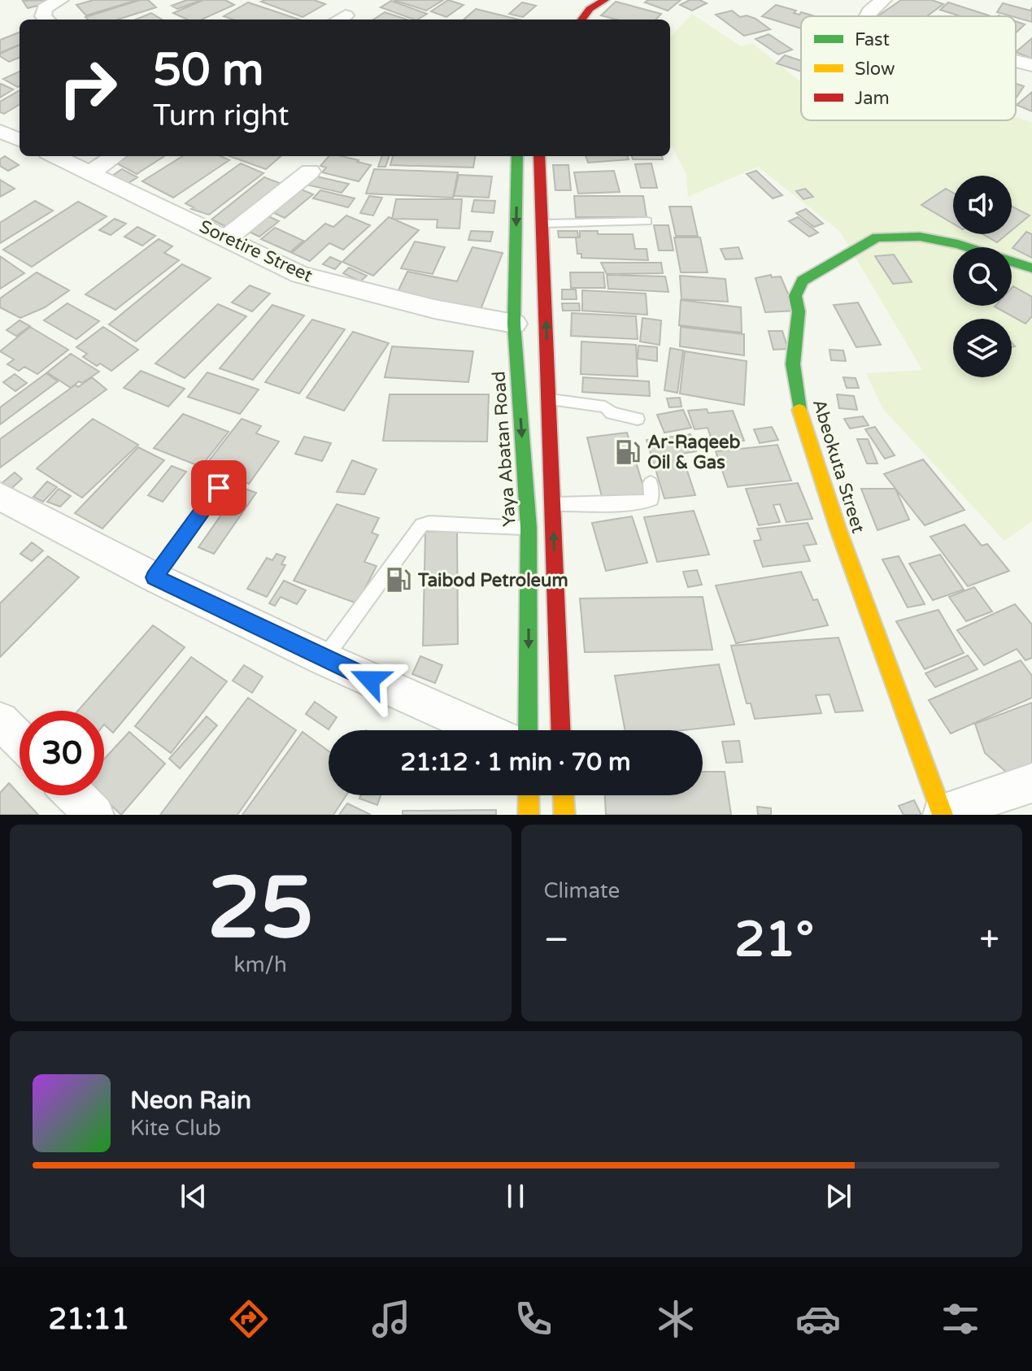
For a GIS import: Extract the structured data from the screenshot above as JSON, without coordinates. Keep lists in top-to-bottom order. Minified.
{"streets":{"main road":["Yaya Abatan Road","Abeokuta Street"],"street":["Soretire Street"]},"crossings":[["Soretire Street","Yaya Abatan Road"]],"places":{"fuel station":["Ar-Raqeeb Oil & Gas","Taibod Petroleum"]},"legend":["Fast","Slow","Jam"],"page":{"turn":["50 m","Turn right"],"limit":"30","trip":"21:12 · 1 min · 70 m","tile":[["25","km/h"],"Climate"],"heat":["−","21°","+"],"song":["Neon Rain","Kite Club"],"tabs":"21:11"}}
